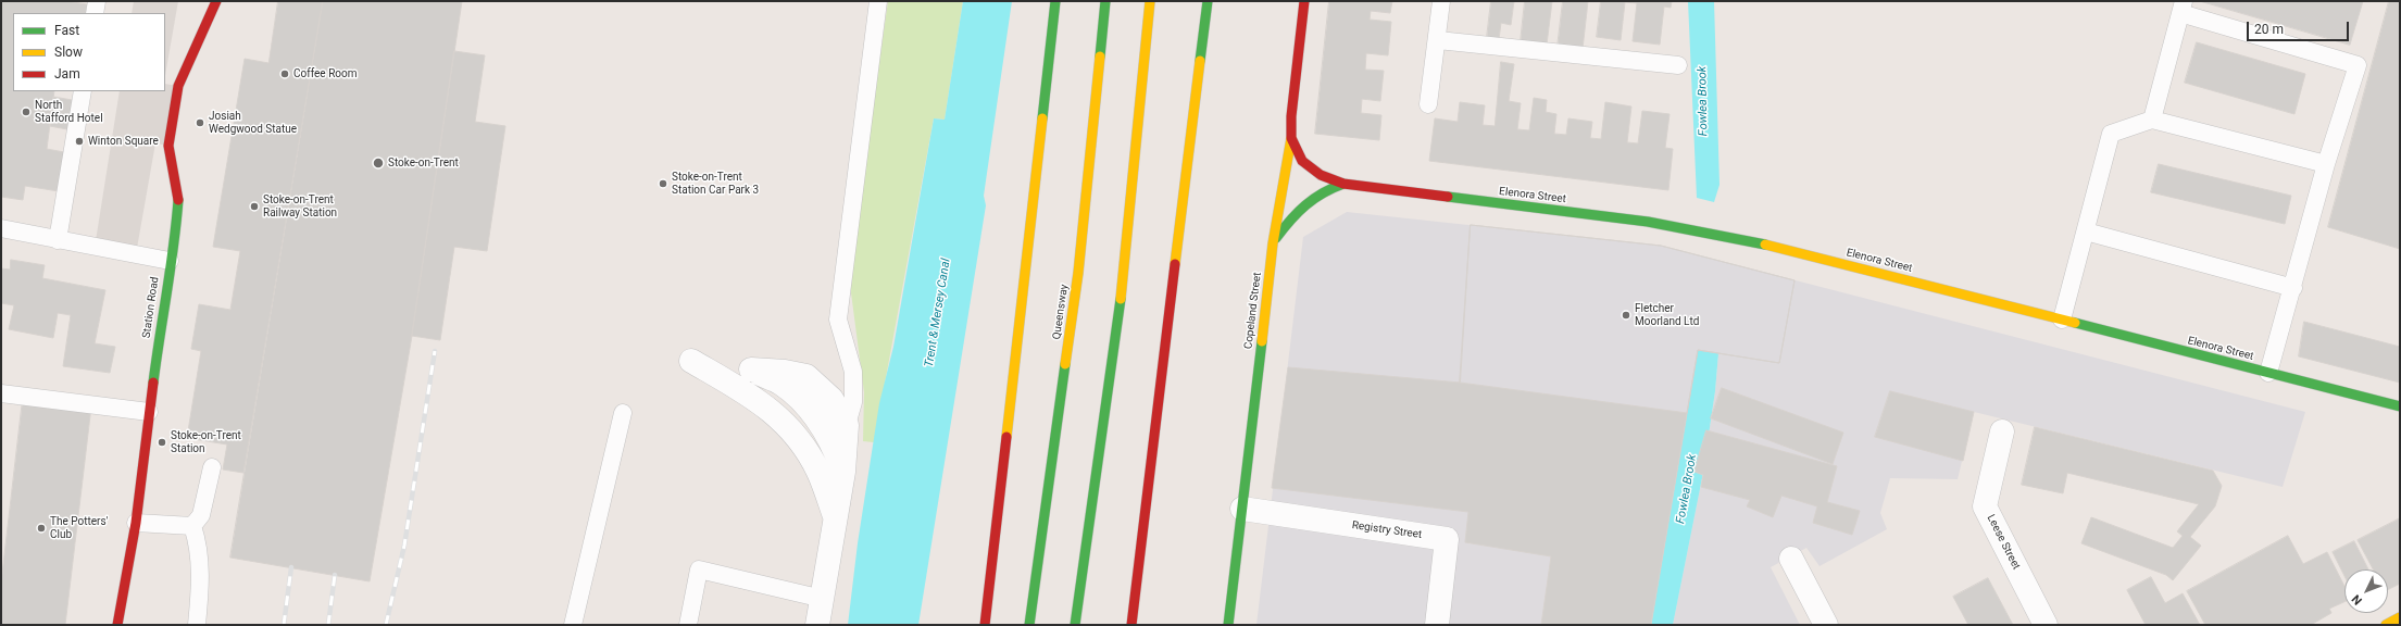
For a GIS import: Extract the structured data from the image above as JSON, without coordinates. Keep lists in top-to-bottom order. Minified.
{"streets":{"main road":["Elenora Street","Station Road","Copeland Street","Queensway"],"street":["Registry Street","Leese Street"]},"crossings":[["Elenora Street","Copeland Street"],["Copeland Street","Registry Street"]],"water":["Fowlea Brook","Trent & Mersey Canal"],"places":["Coffee Room","North Stafford Hotel","Josiah Wedgwood Statue","Winton Square","Stoke-on-Trent","Stoke-on-Trent Station Car Park 3","Stoke-on-Trent Railway Station","Fletcher Moorland Ltd","Stoke-on-Trent Station","The Potters' Club"],"legend":["Fast","Slow","Jam"],"scale_bar":"20 m","north":"bottom left"}
